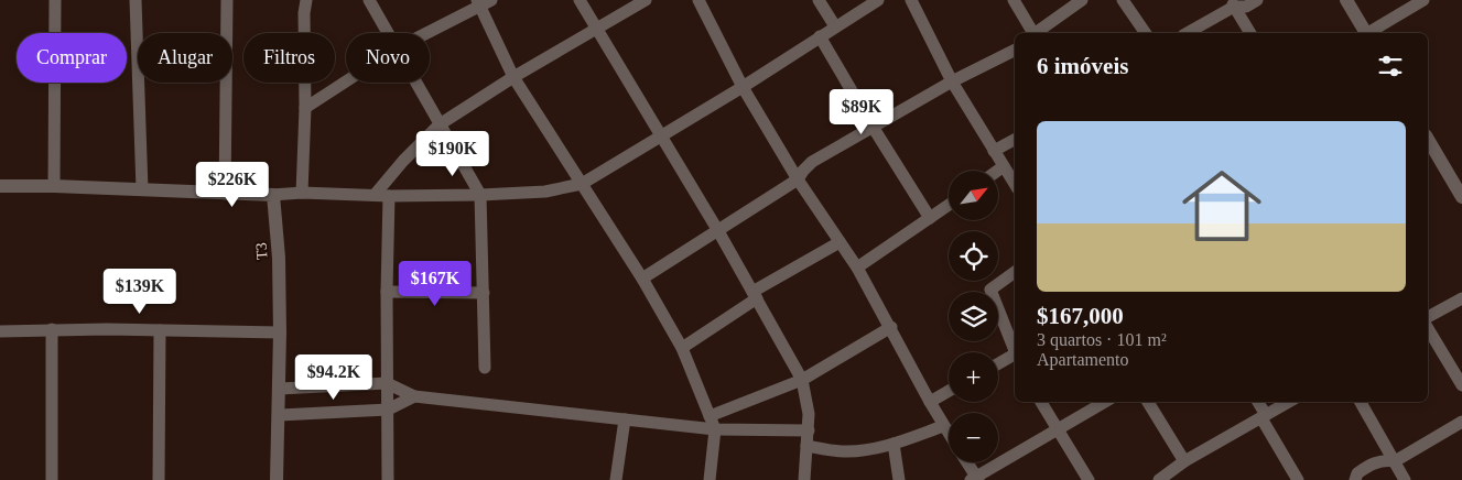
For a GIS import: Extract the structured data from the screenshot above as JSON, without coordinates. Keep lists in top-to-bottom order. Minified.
{"streets":{"street":["T3"]},"north":"top right","page":{"chip":["Comprar","Alugar","Filtros","Novo"],"heading":"6 imóveis","price":["$89K","$190K","$226K","$167K","$139K","$94.2K"],"list":[{"name":"$167,000","note":"3 quartos · 101 m² · Apartamento"}],"map_buttons":["+","−"]}}
